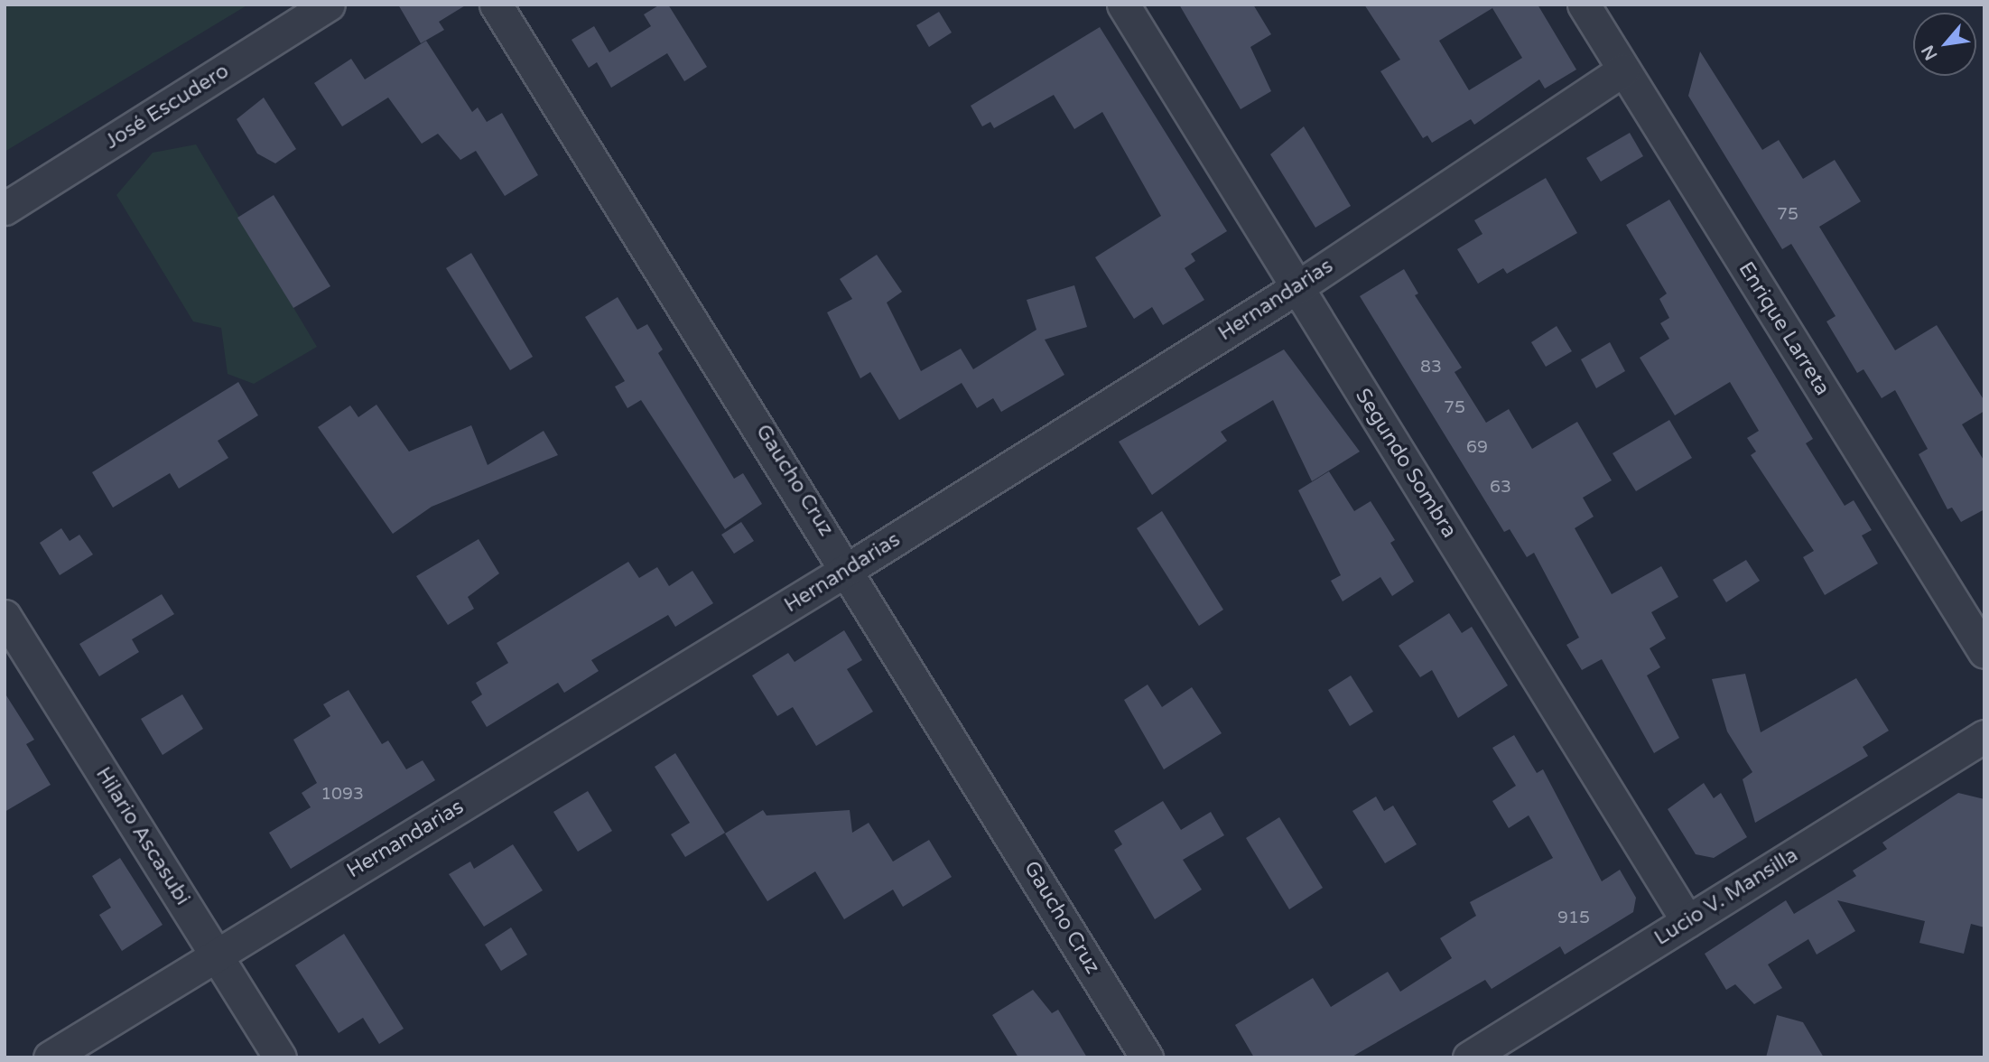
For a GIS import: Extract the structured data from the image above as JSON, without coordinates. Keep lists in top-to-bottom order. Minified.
{"streets":{"street":["José Escudero","Hernandarias","Enrique Larreta","Segundo Sombra","Gaucho Cruz","Hilario Ascasubi","Lucio V. Mansilla"]},"crossings":[["Hernandarias","Enrique Larreta"],["Hernandarias","Segundo Sombra"],["Hernandarias","Gaucho Cruz"],["Hernandarias","Hilario Ascasubi"],["Segundo Sombra","Lucio V. Mansilla"]],"house_numbers":["75","83","75","69","63","1093","915"],"north":"bottom left"}
